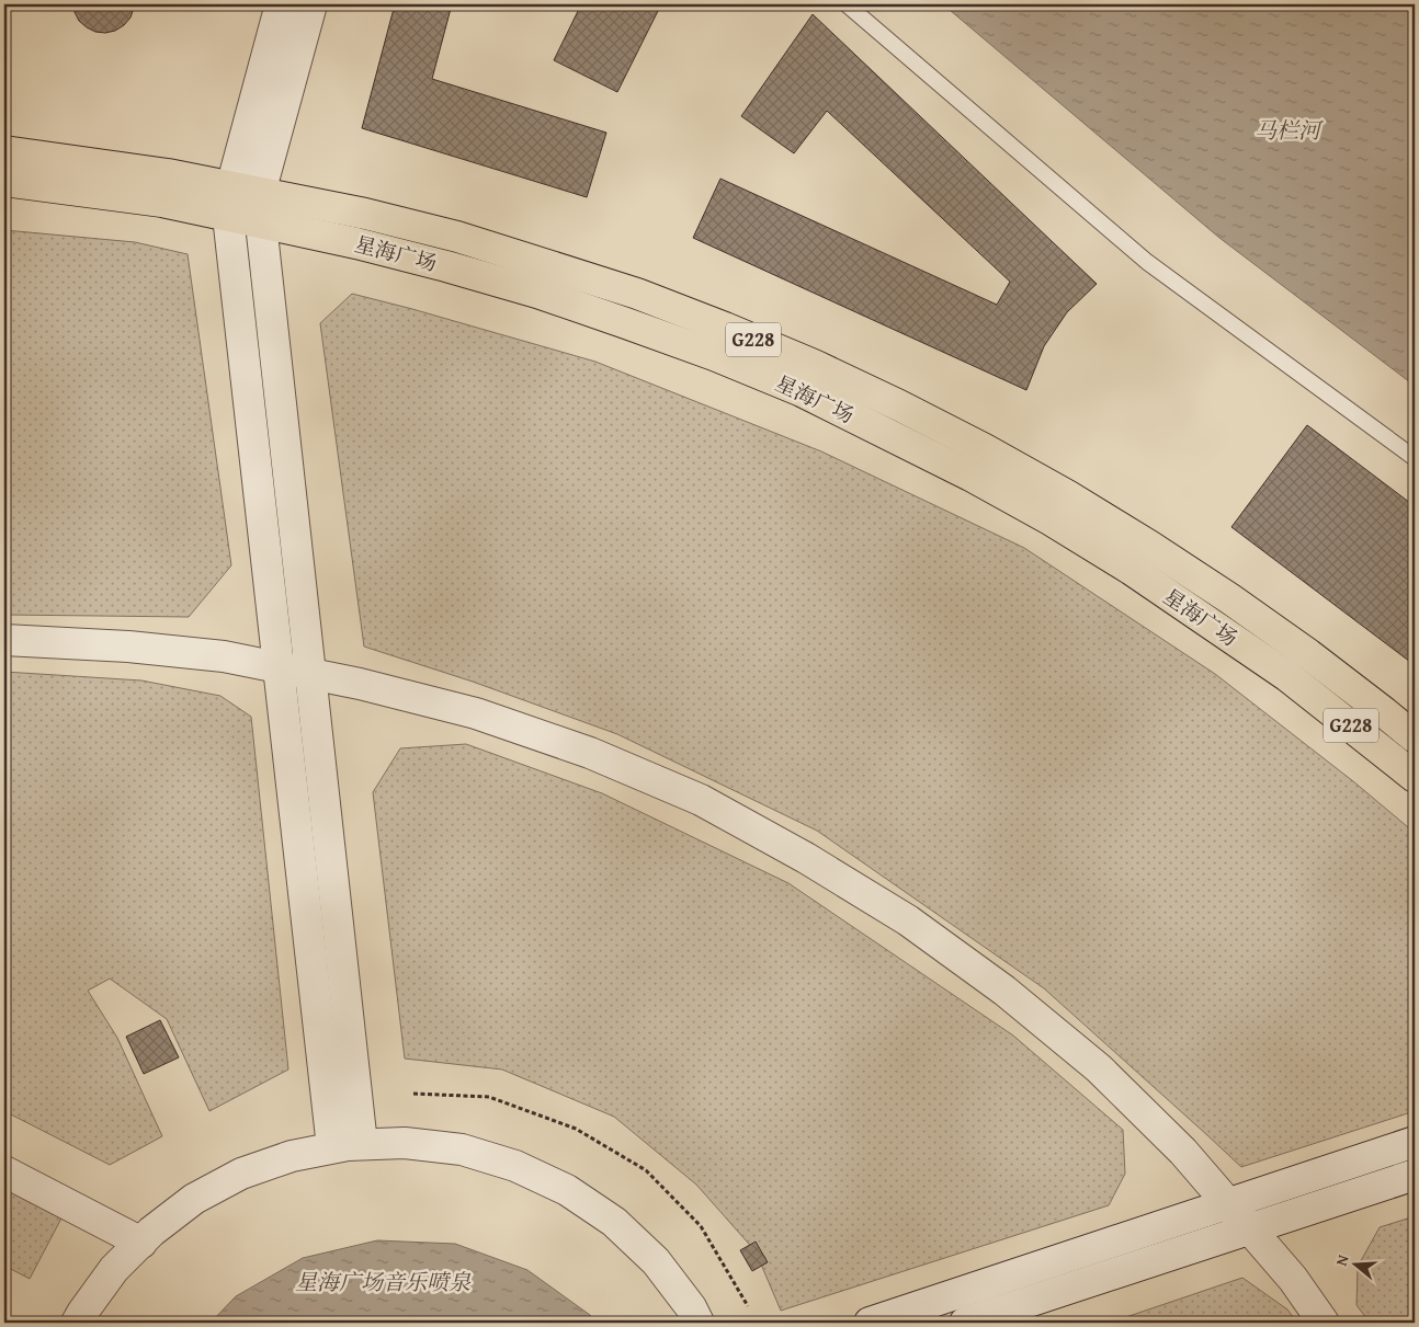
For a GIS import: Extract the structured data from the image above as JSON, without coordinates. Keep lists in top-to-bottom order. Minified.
{"streets":{"highway":["星海广场","G228"]},"water":["马栏河","星海广场音乐喷泉"],"north":"left"}
